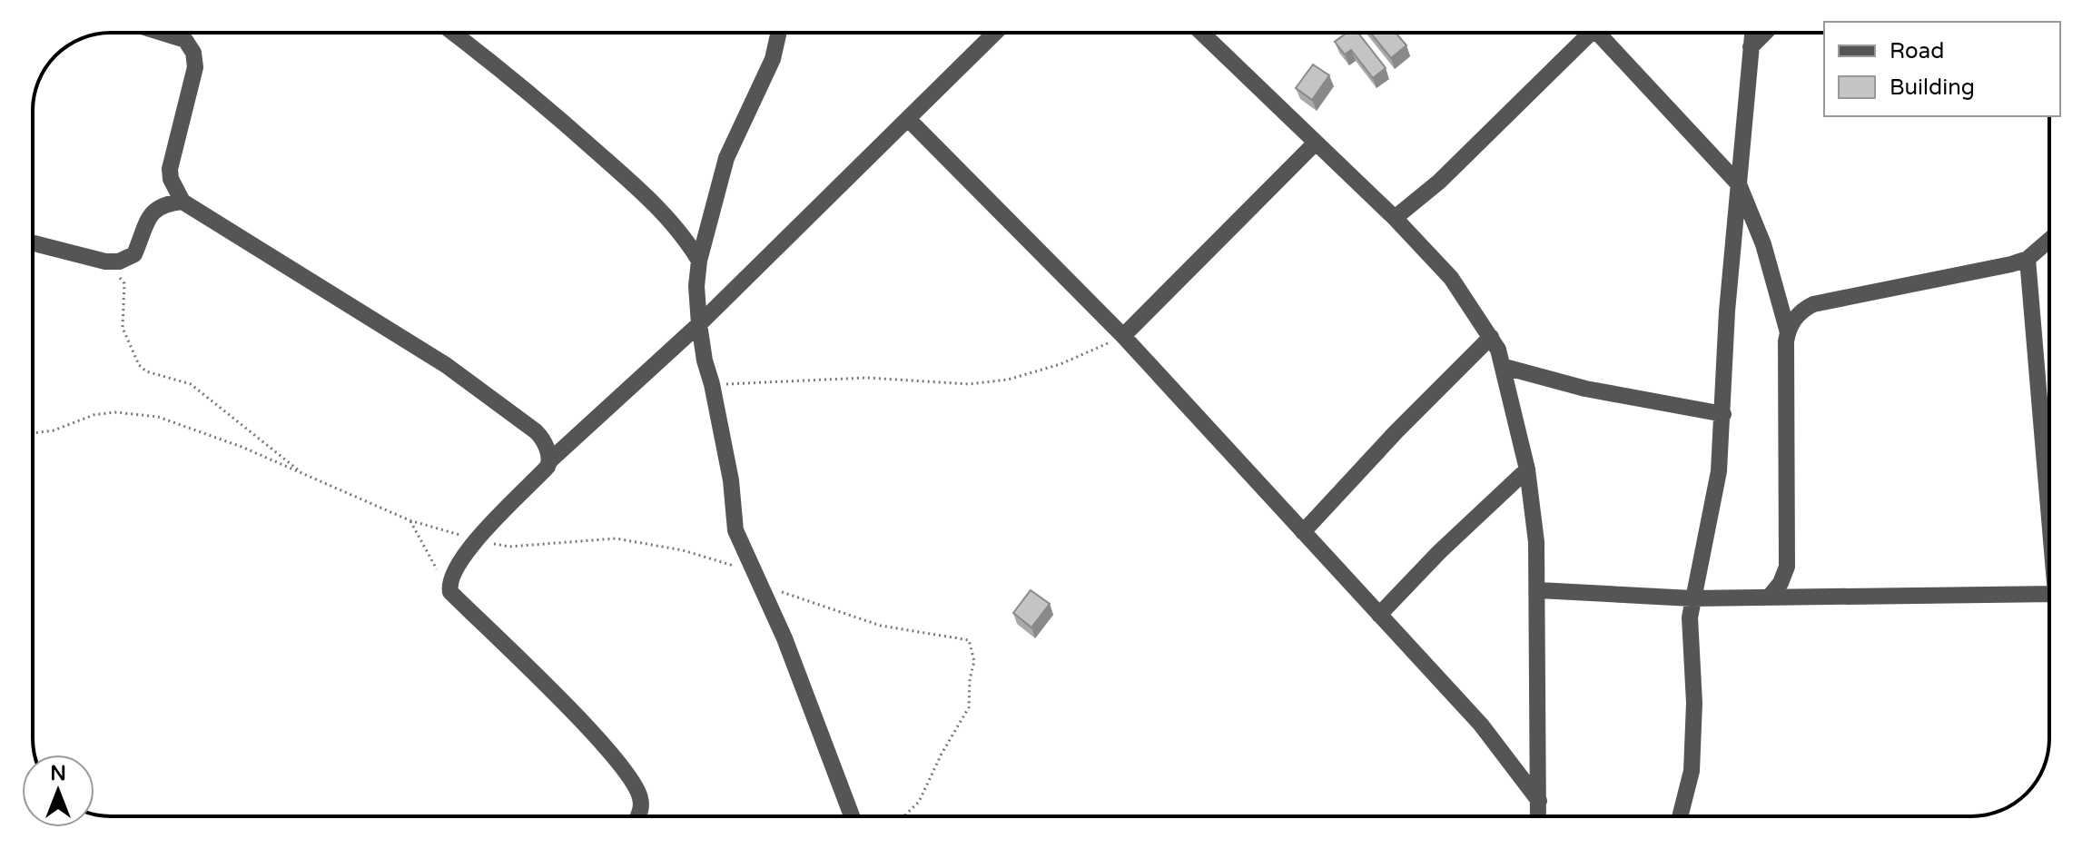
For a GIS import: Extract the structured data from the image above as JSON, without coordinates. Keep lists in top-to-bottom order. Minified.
{"legend":["Road","Building"],"north":"top"}
